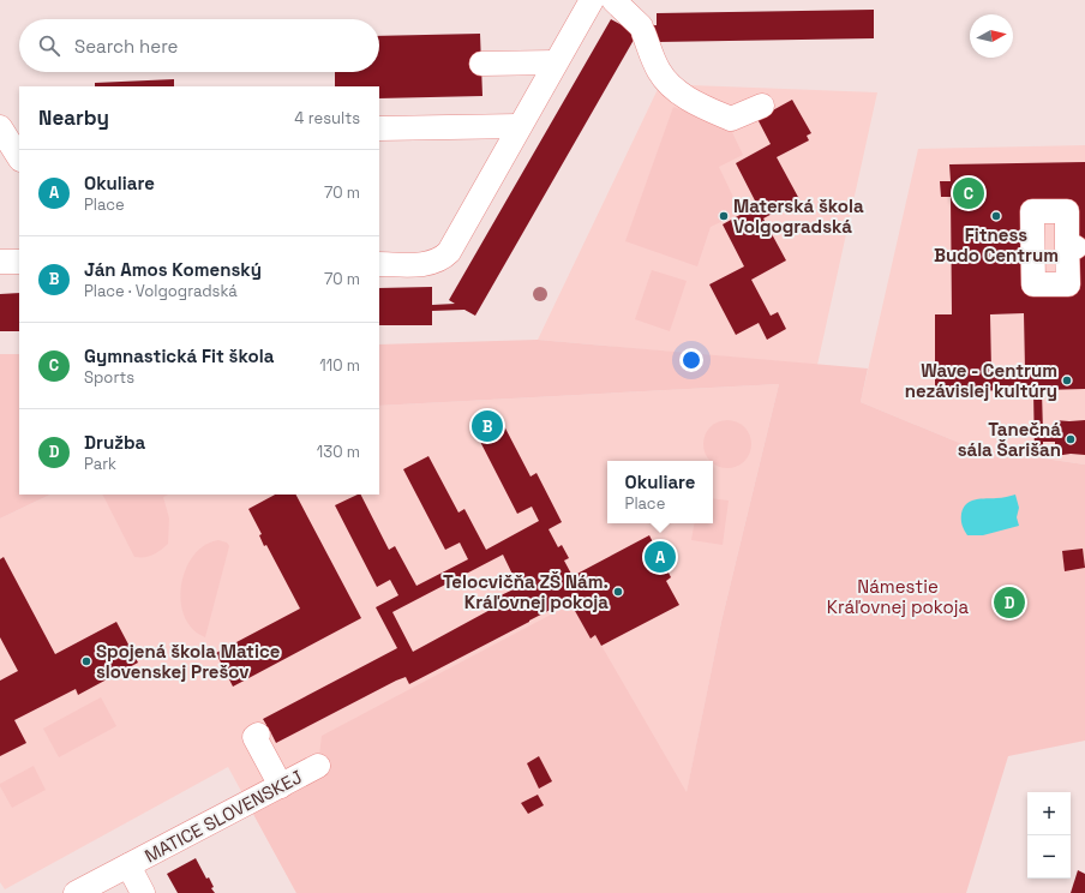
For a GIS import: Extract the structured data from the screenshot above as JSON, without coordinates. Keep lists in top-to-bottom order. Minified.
{"streets":{"street":["MATICE SLOVENSKEJ"]},"parks":["Námestie Kráľovnej pokoja"],"places":["Materská škola Volgogradská","Fitness Budo Centrum","Wave - Centrum nezávislej kultúry","Tanečná sála Šarišan","Telocvičňa ZŠ Nám. Kráľovnej pokoja","Spojená škola Matice slovenskej Prešov"],"north":"right","page":{"search":"Search here","heading":["Nearby","4 results"],"list":[{"mark":"A","name":"Okuliare","note":"Place","value":"70 m"},{"mark":"B","name":"Ján Amos Komenský","note":"Place · Volgogradská","value":"70 m"},{"mark":"C","name":"Gymnastická Fit škola","note":"Sports","value":"110 m"},{"mark":"D","name":"Družba","note":"Park","value":"130 m"}],"pins":["C","B","A","D"],"popup":["Okuliare","Place"],"map_buttons":["+","−"]}}
